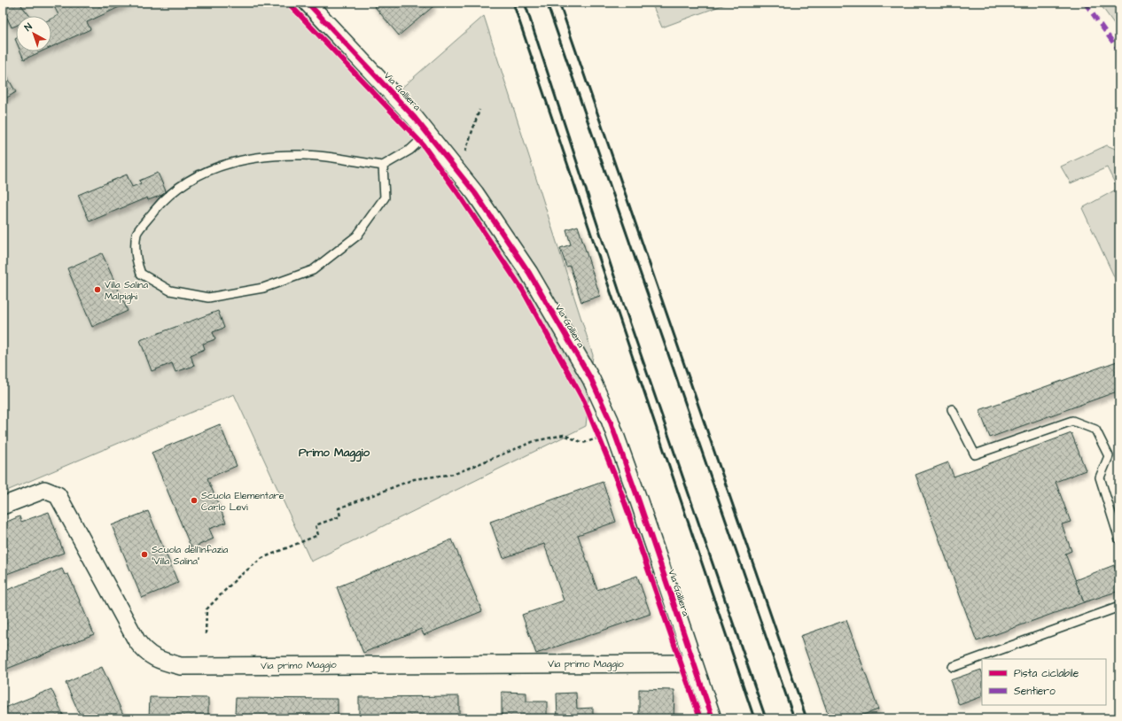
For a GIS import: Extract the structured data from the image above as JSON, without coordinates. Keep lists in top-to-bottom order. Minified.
{"streets":{"street":["Via Galliera","Via primo Maggio"]},"crossings":[["Via Galliera","Via primo Maggio"]],"districts":["Primo Maggio"],"places":["Villa Salina Malpighi","Scuola Elementare Carlo Levi","Scuola dell'Infazia \"Villa Salina\""],"legend":["Pista ciclabile","Sentiero"],"north":"top left"}
